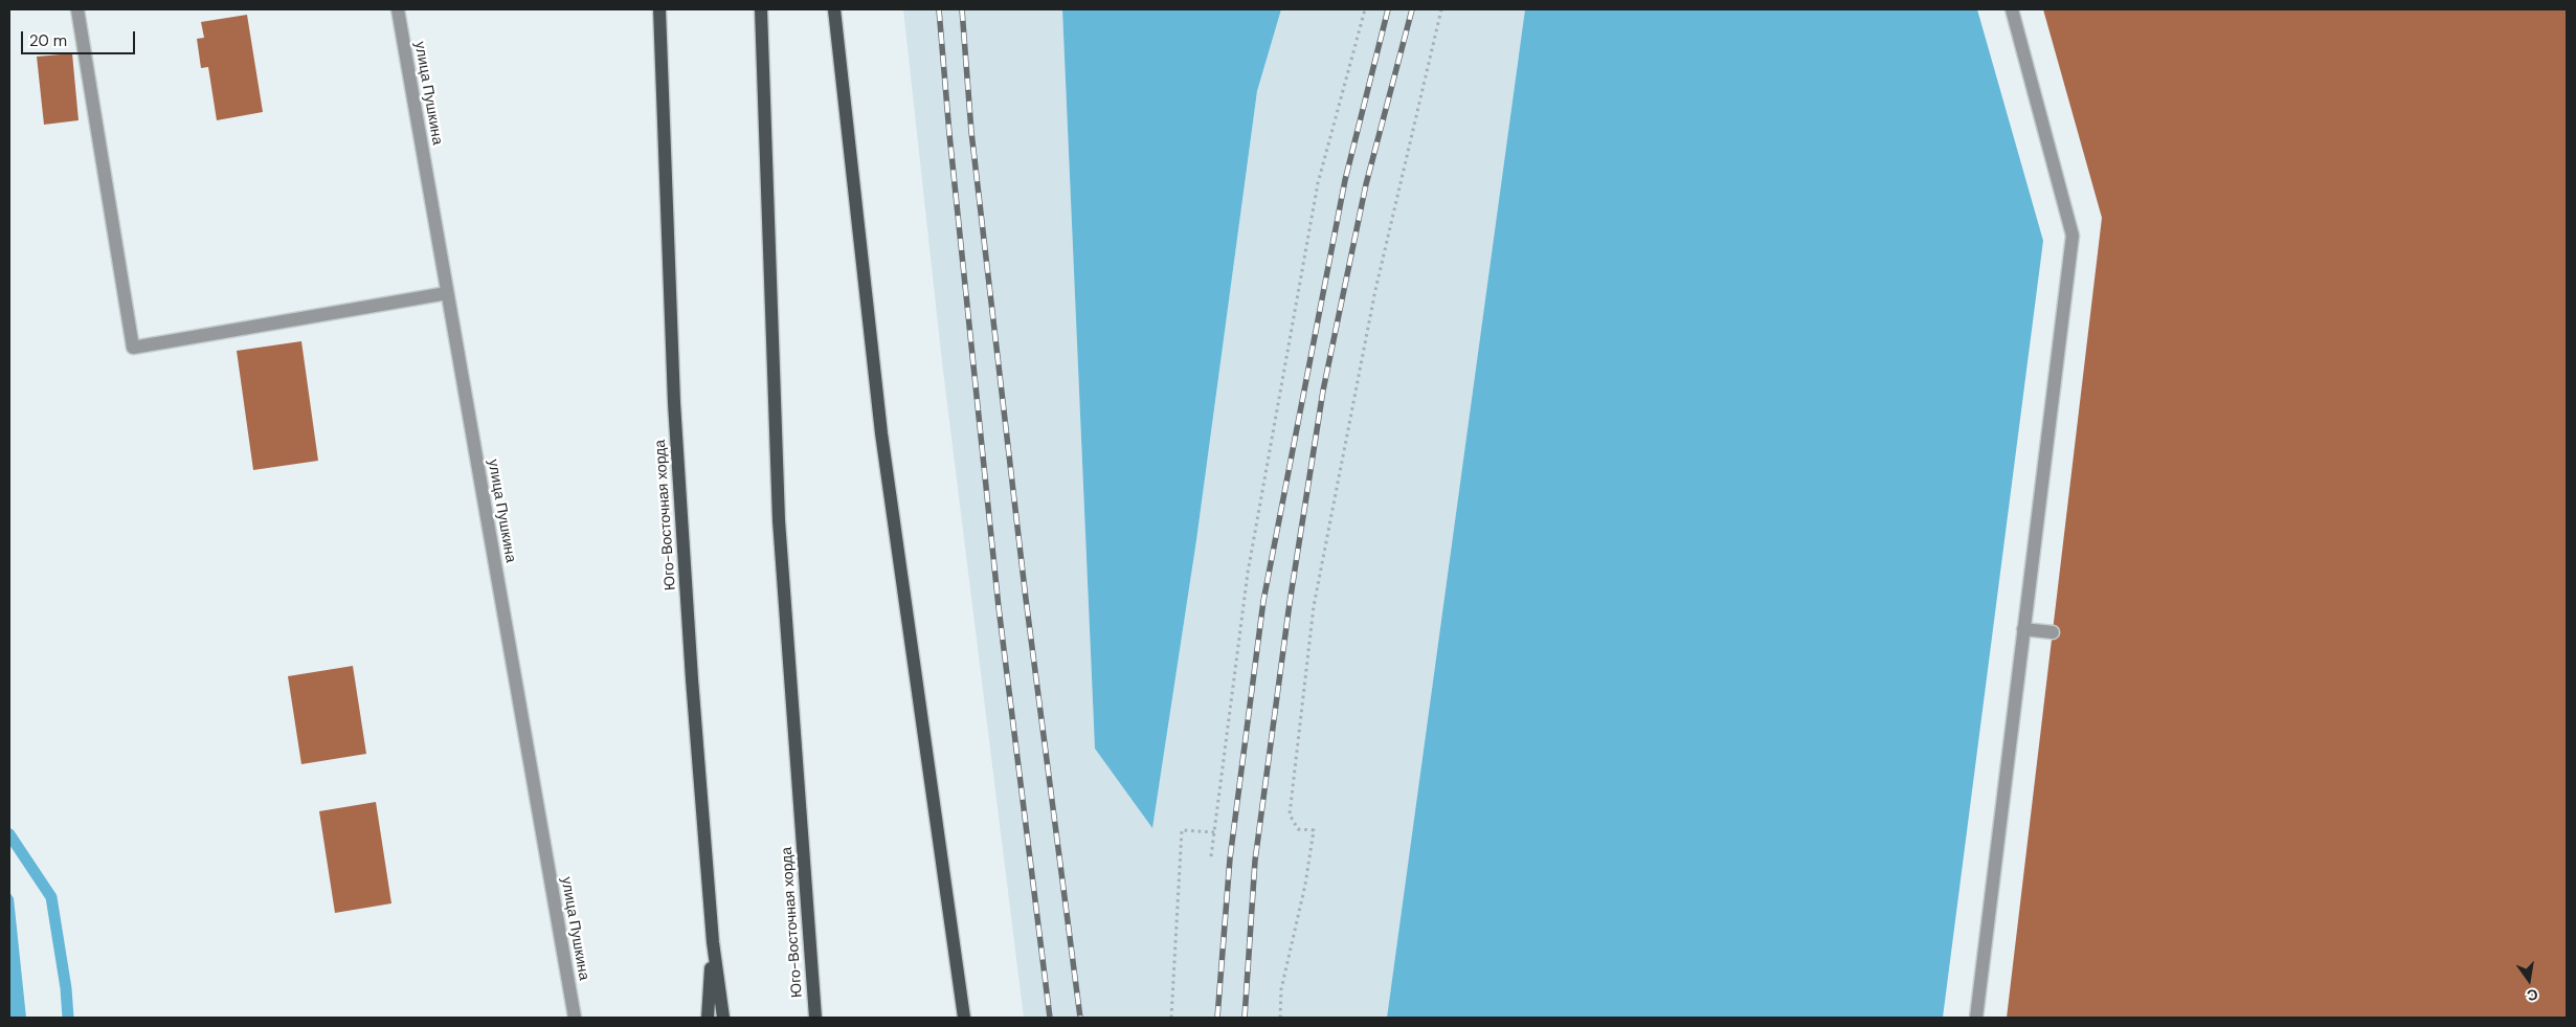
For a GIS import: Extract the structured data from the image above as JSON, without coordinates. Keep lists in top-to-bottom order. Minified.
{"streets":{"main road":["Юго-Восточная хорда"],"street":["улица Пушкина"]},"scale_bar":"20 m","north":"bottom"}
